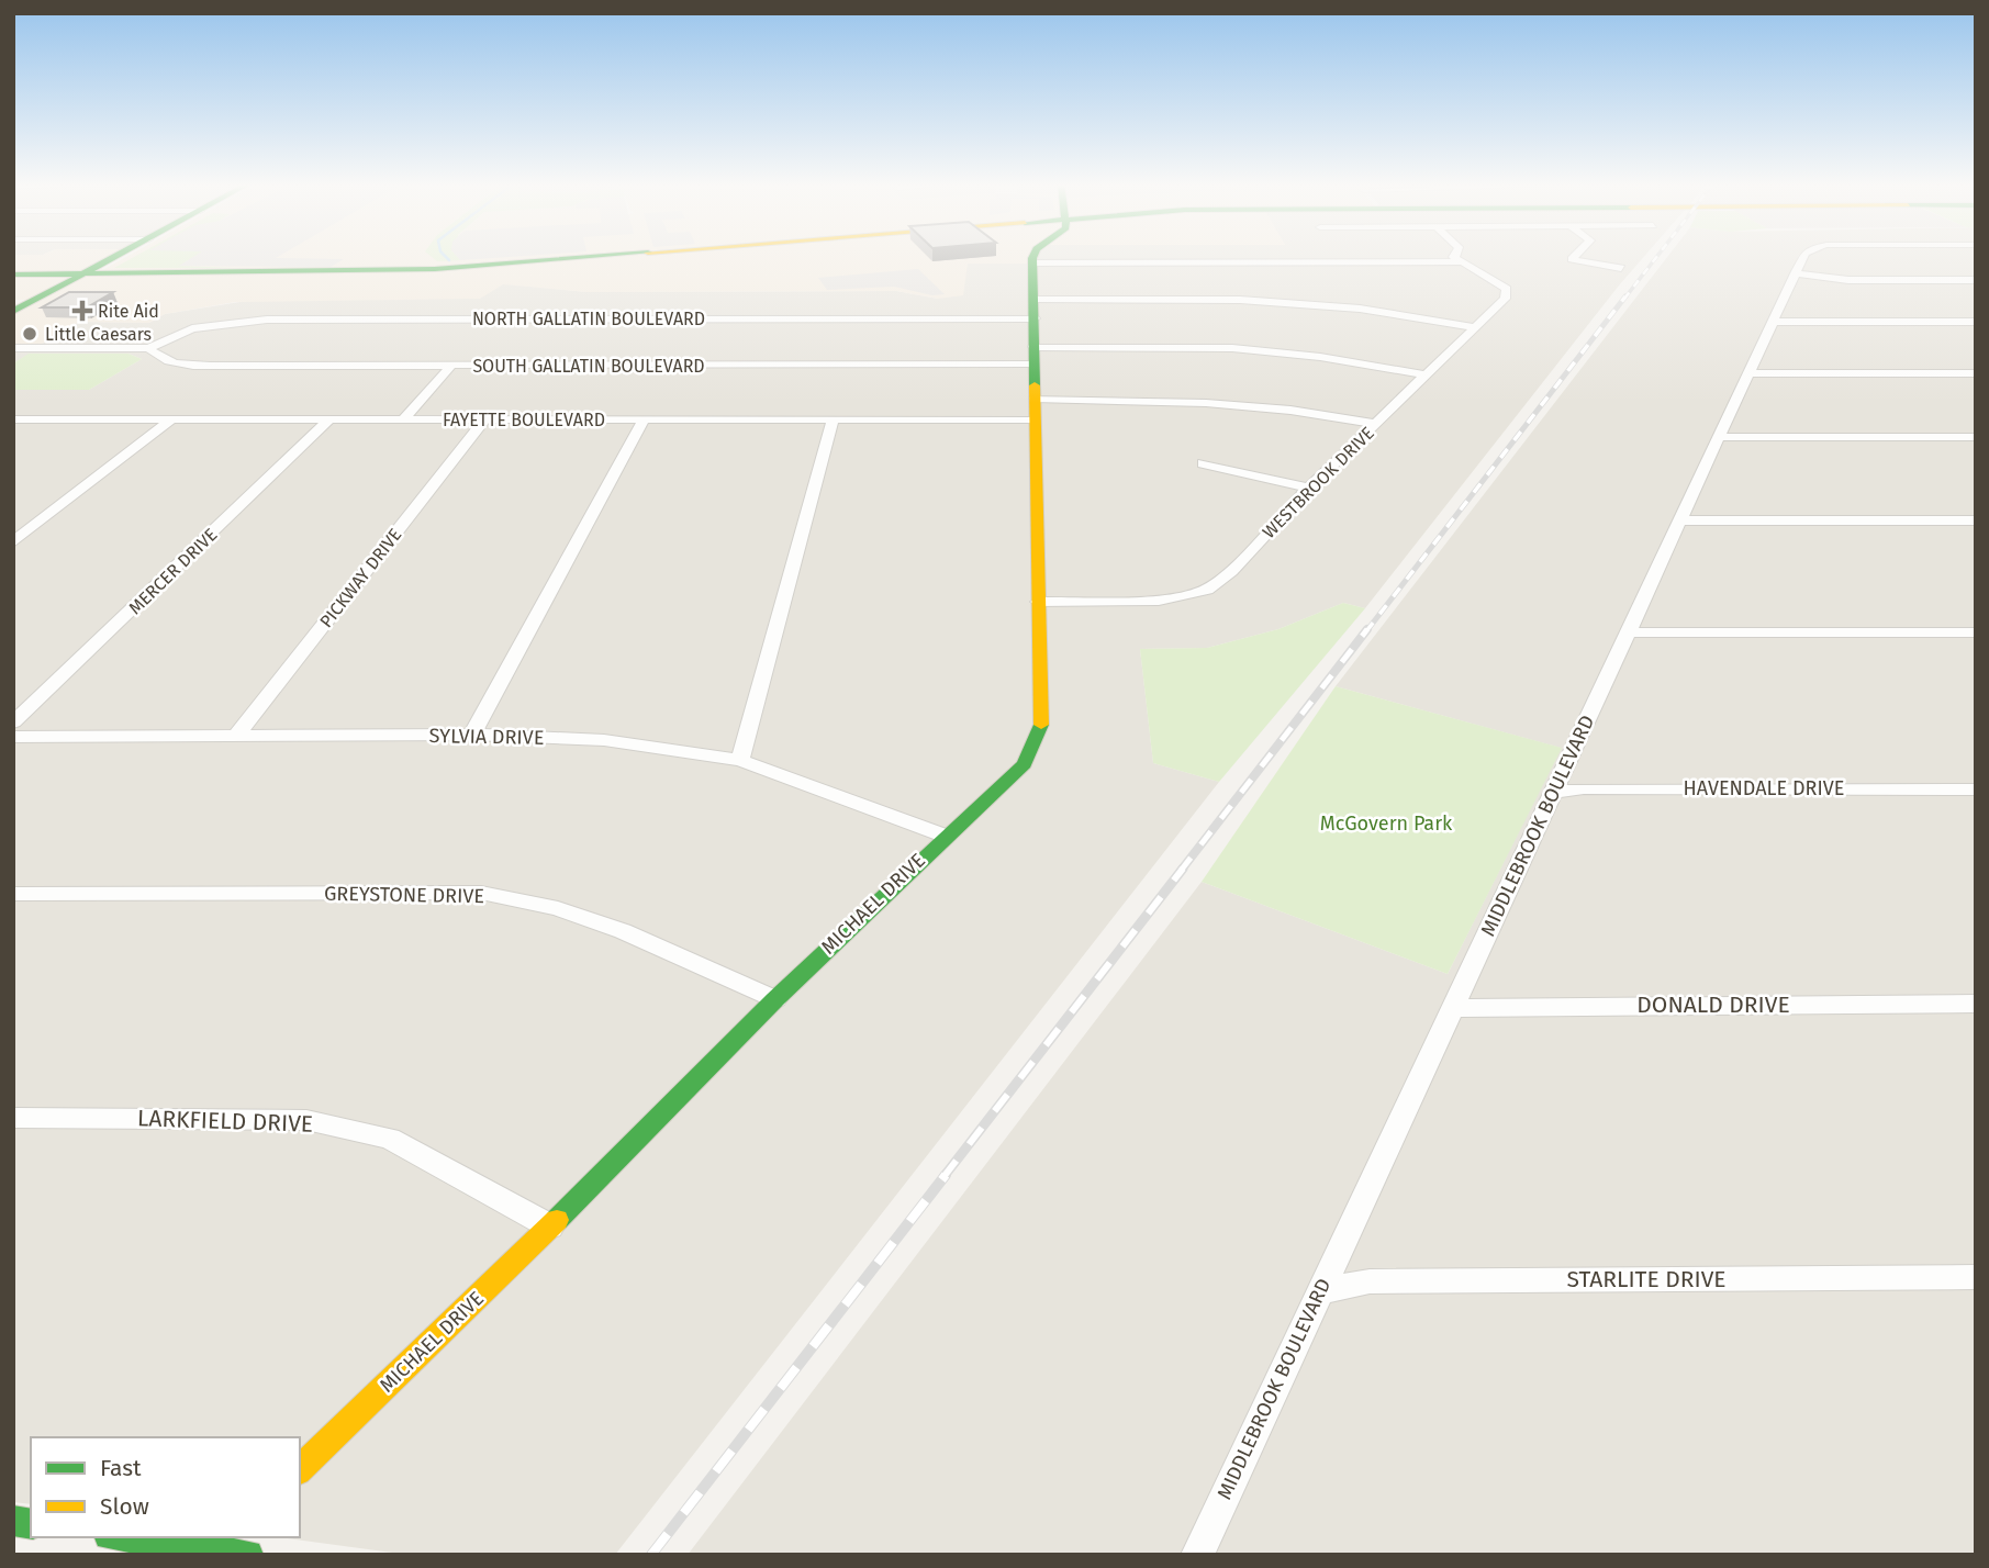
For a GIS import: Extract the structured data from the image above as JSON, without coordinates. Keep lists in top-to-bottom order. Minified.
{"streets":{"main road":["MICHAEL DRIVE"],"street":["NORTH GALLATIN BOULEVARD","SOUTH GALLATIN BOULEVARD","FAYETTE BOULEVARD","WESTBROOK DRIVE","MERCER DRIVE","PICKWAY DRIVE","SYLVIA DRIVE","HAVENDALE DRIVE","MIDDLEBROOK BOULEVARD","GREYSTONE DRIVE","DONALD DRIVE","LARKFIELD DRIVE","STARLITE DRIVE"]},"crossings":[["NORTH GALLATIN BOULEVARD","SOUTH GALLATIN BOULEVARD"],["NORTH GALLATIN BOULEVARD","MICHAEL DRIVE"],["SOUTH GALLATIN BOULEVARD","WESTBROOK DRIVE"],["SOUTH GALLATIN BOULEVARD","MICHAEL DRIVE"],["FAYETTE BOULEVARD","MERCER DRIVE"],["FAYETTE BOULEVARD","PICKWAY DRIVE"],["FAYETTE BOULEVARD","MICHAEL DRIVE"],["WESTBROOK DRIVE","MICHAEL DRIVE"],["PICKWAY DRIVE","SYLVIA DRIVE"],["SYLVIA DRIVE","MICHAEL DRIVE"],["HAVENDALE DRIVE","MIDDLEBROOK BOULEVARD"],["MIDDLEBROOK BOULEVARD","DONALD DRIVE"],["MIDDLEBROOK BOULEVARD","STARLITE DRIVE"],["GREYSTONE DRIVE","MICHAEL DRIVE"],["MICHAEL DRIVE","LARKFIELD DRIVE"]],"parks":["McGovern Park"],"places":{"health":["Rite Aid"],"other":["Little Caesars"]},"legend":["Fast","Slow"]}
